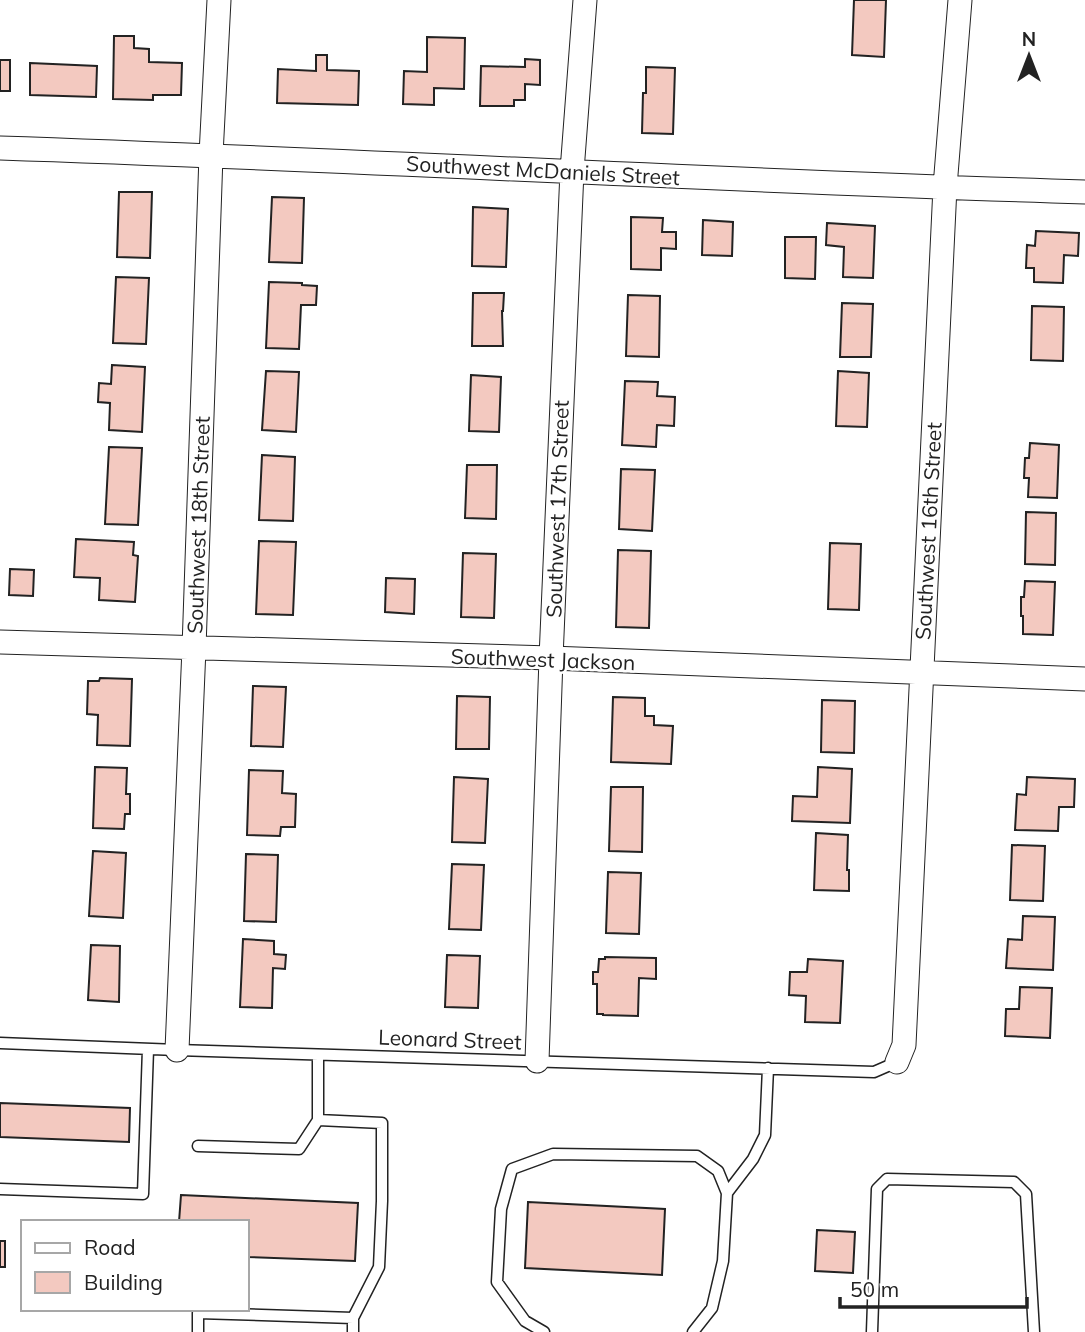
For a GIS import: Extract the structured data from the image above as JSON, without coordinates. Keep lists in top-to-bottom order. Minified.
{"streets":{"street":["Southwest McDaniels Street","Southwest 17th Street","Southwest 18th Street","Southwest 16th Street","Southwest Jackson"],"lane":["Leonard Street"]},"crossings":[["Southwest McDaniels Street","Southwest 17th Street"],["Southwest McDaniels Street","Southwest 18th Street"],["Southwest McDaniels Street","Southwest 16th Street"],["Southwest 17th Street","Southwest Jackson"],["Southwest 17th Street","Leonard Street"],["Southwest 18th Street","Southwest Jackson"],["Southwest 18th Street","Leonard Street"],["Southwest 16th Street","Southwest Jackson"],["Southwest 16th Street","Leonard Street"]],"legend":["Road","Building"],"scale_bar":"50 m","north":"top"}
